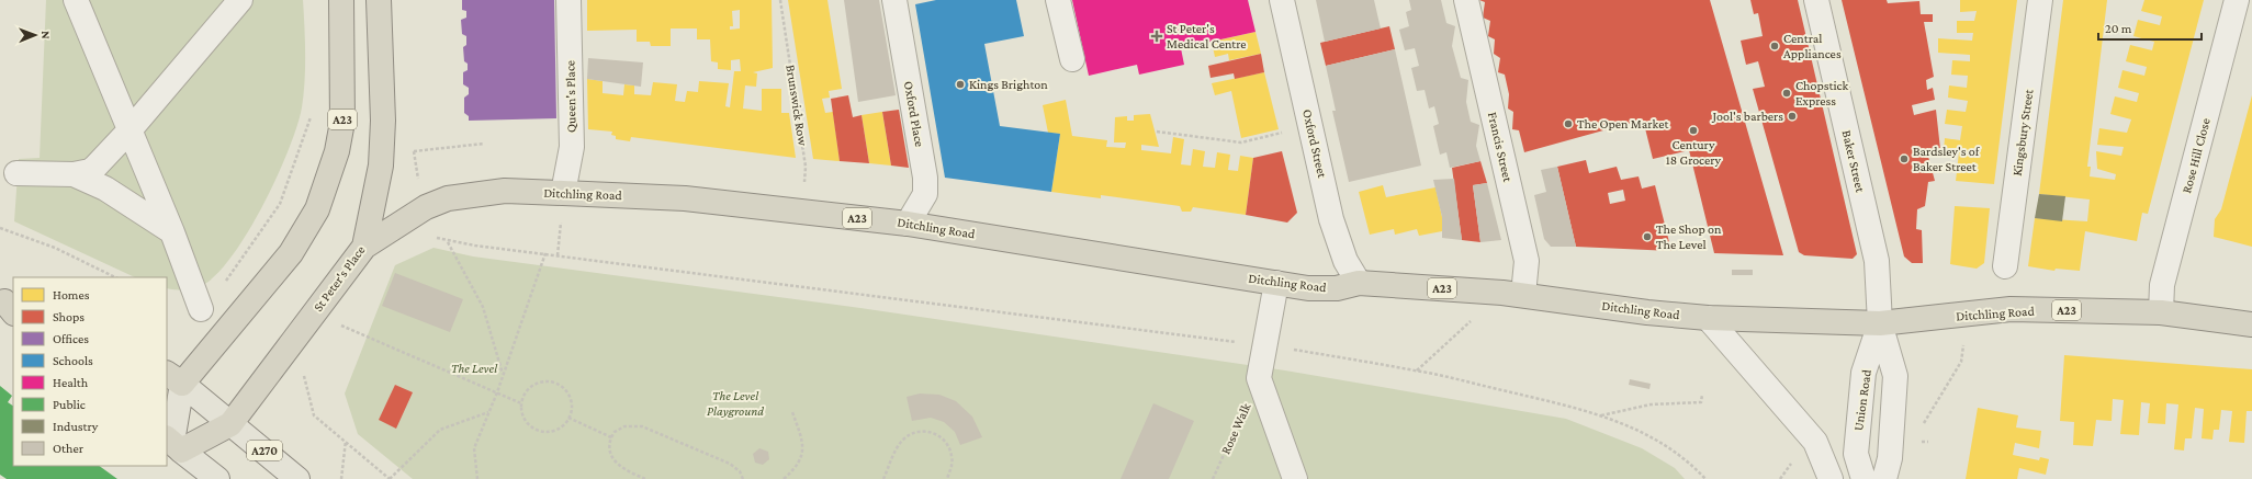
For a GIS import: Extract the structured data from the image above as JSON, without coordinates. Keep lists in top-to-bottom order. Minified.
{"streets":{"highway":["A23","Ditchling Road","St Peter's Place"],"main road":["A270"],"street":["Queen's Place","Oxford Place","Kingsbury Street","Oxford Street","Francis Street","Rose Hill Close","Baker Street","Union Road"],"path":["Brunswick Row","Rose Walk"]},"crossings":[["Queen's Place","Ditchling Road"],["Brunswick Row","Ditchling Road"],["Oxford Place","Ditchling Road"],["A23","A270"],["Oxford Street","Ditchling Road"],["Francis Street","Ditchling Road"],["Rose Hill Close","Ditchling Road"],["Baker Street","Ditchling Road"],["Baker Street","Union Road"],["Ditchling Road","St Peter's Place"],["Ditchling Road","Union Road"],["St Peter's Place","A270"]],"parks":["The Level","The Level Playground"],"places":{"health":["St Peter's Medical Centre"],"other":["Central Appliances","Kings Brighton","Chopstick Express","Jool's barbers","The Open Market","Century 18 Grocery","Bardsley's of Baker Street","The Shop on The Level"]},"legend":["Homes","Shops","Offices","Schools","Health","Public","Industry","Other"],"scale_bar":"20 m","north":"right"}
